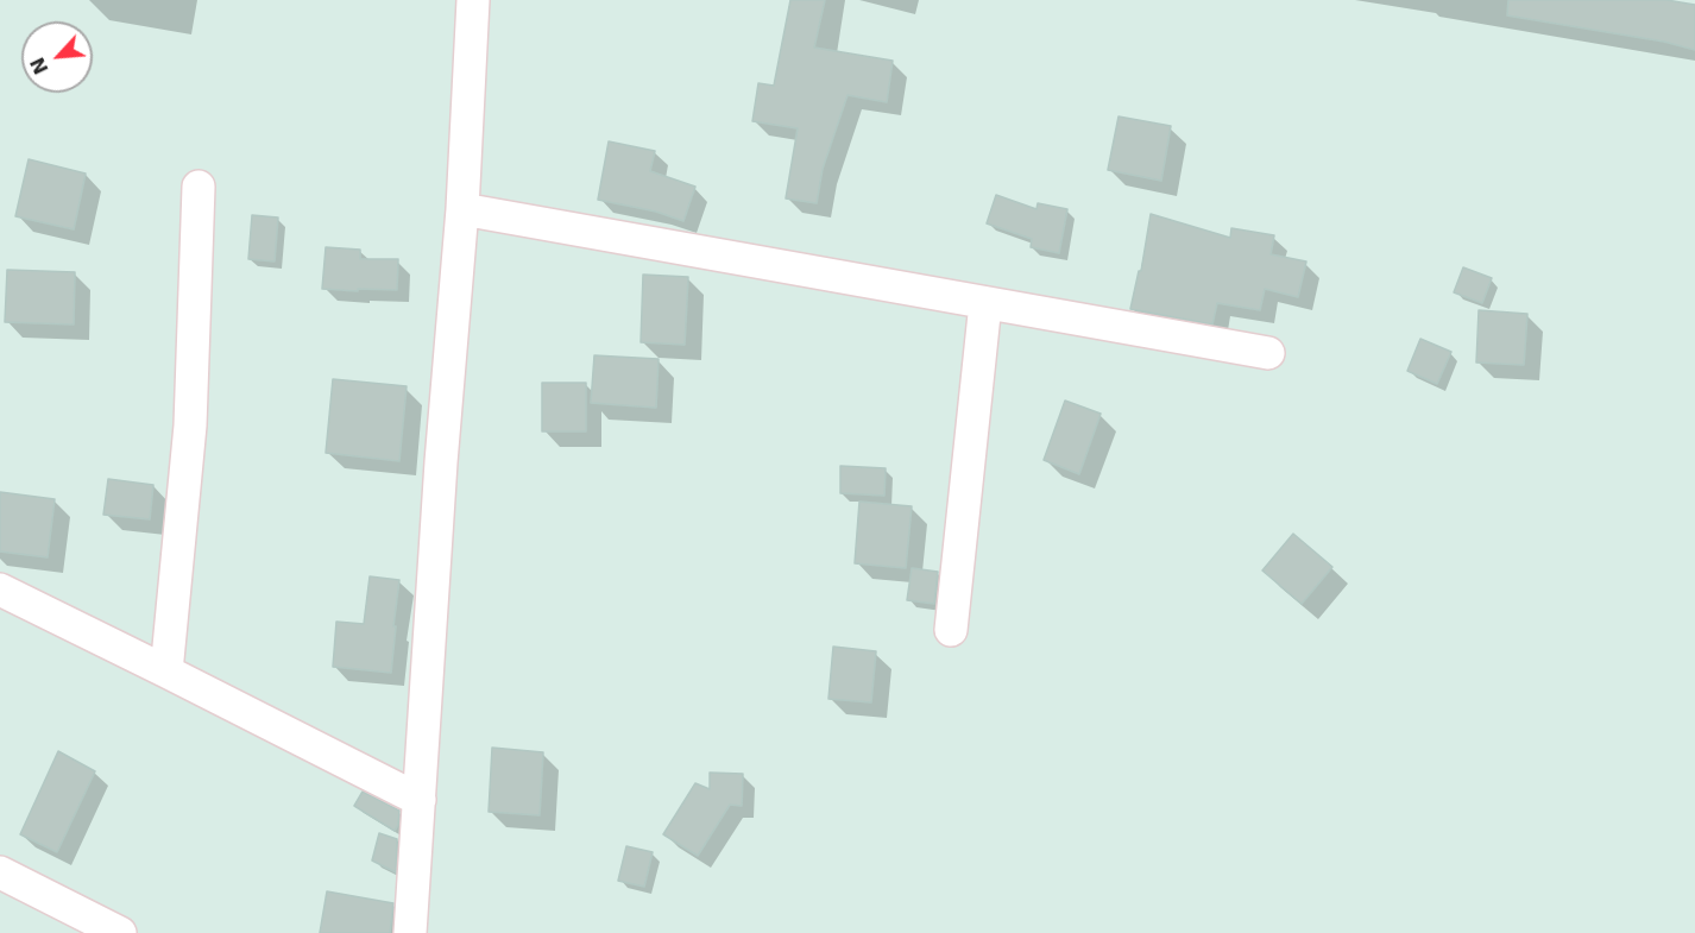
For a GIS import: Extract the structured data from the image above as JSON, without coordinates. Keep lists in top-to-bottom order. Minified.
{"north":"bottom left"}
